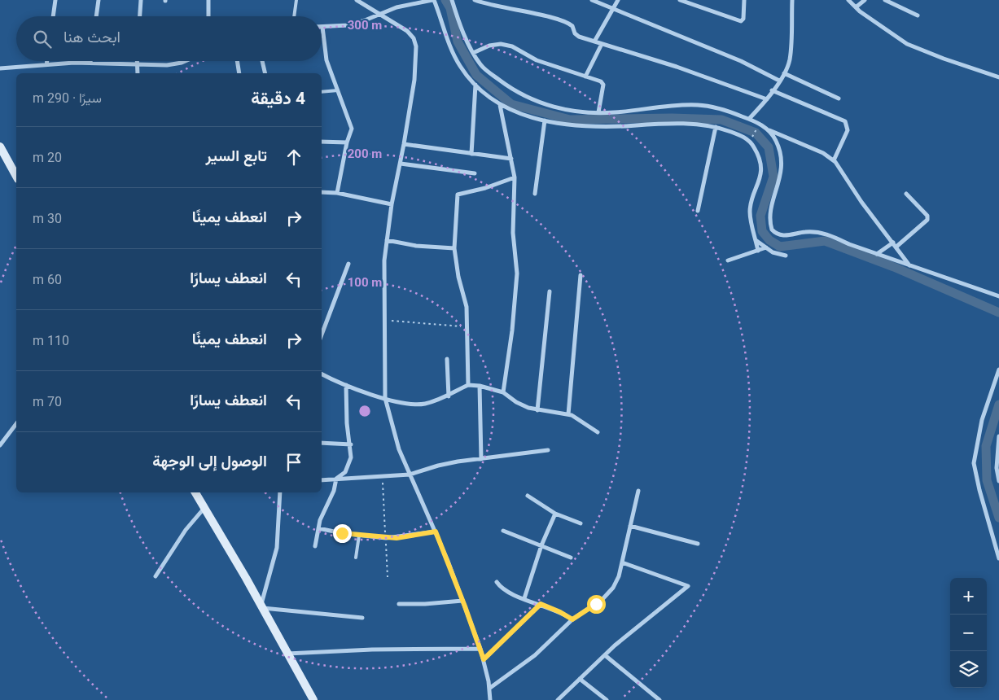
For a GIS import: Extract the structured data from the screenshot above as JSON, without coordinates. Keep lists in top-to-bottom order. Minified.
{"page":{"search":"ابحث هنا","heading":["4 دقيقة","سيرًا · 290 m"],"list":[["تابع السير","20 m"],["انعطف يمينًا","30 m"],["انعطف يسارًا","60 m"],["انعطف يمينًا","110 m"],["انعطف يسارًا","70 m"],"الوصول إلى الوجهة"],"map_buttons":["+","−"]},"rings":["300 m","200 m","100 m"]}
